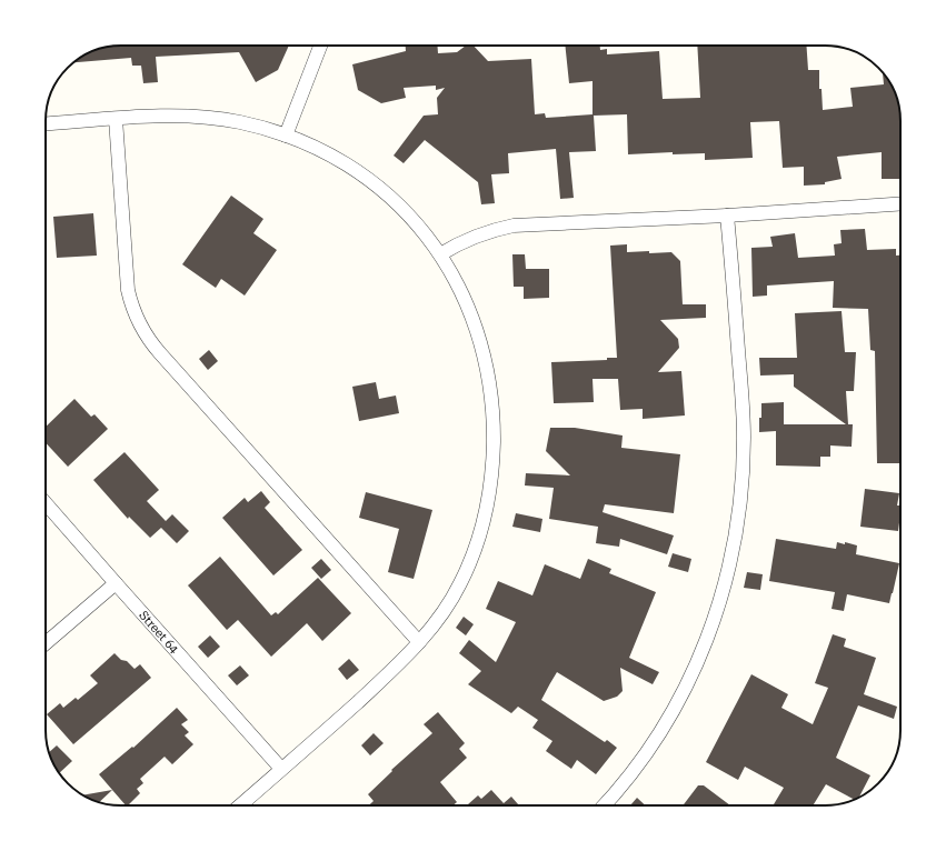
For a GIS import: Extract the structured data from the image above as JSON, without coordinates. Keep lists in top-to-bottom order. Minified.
{"streets":{"street":["Street 64"]}}
